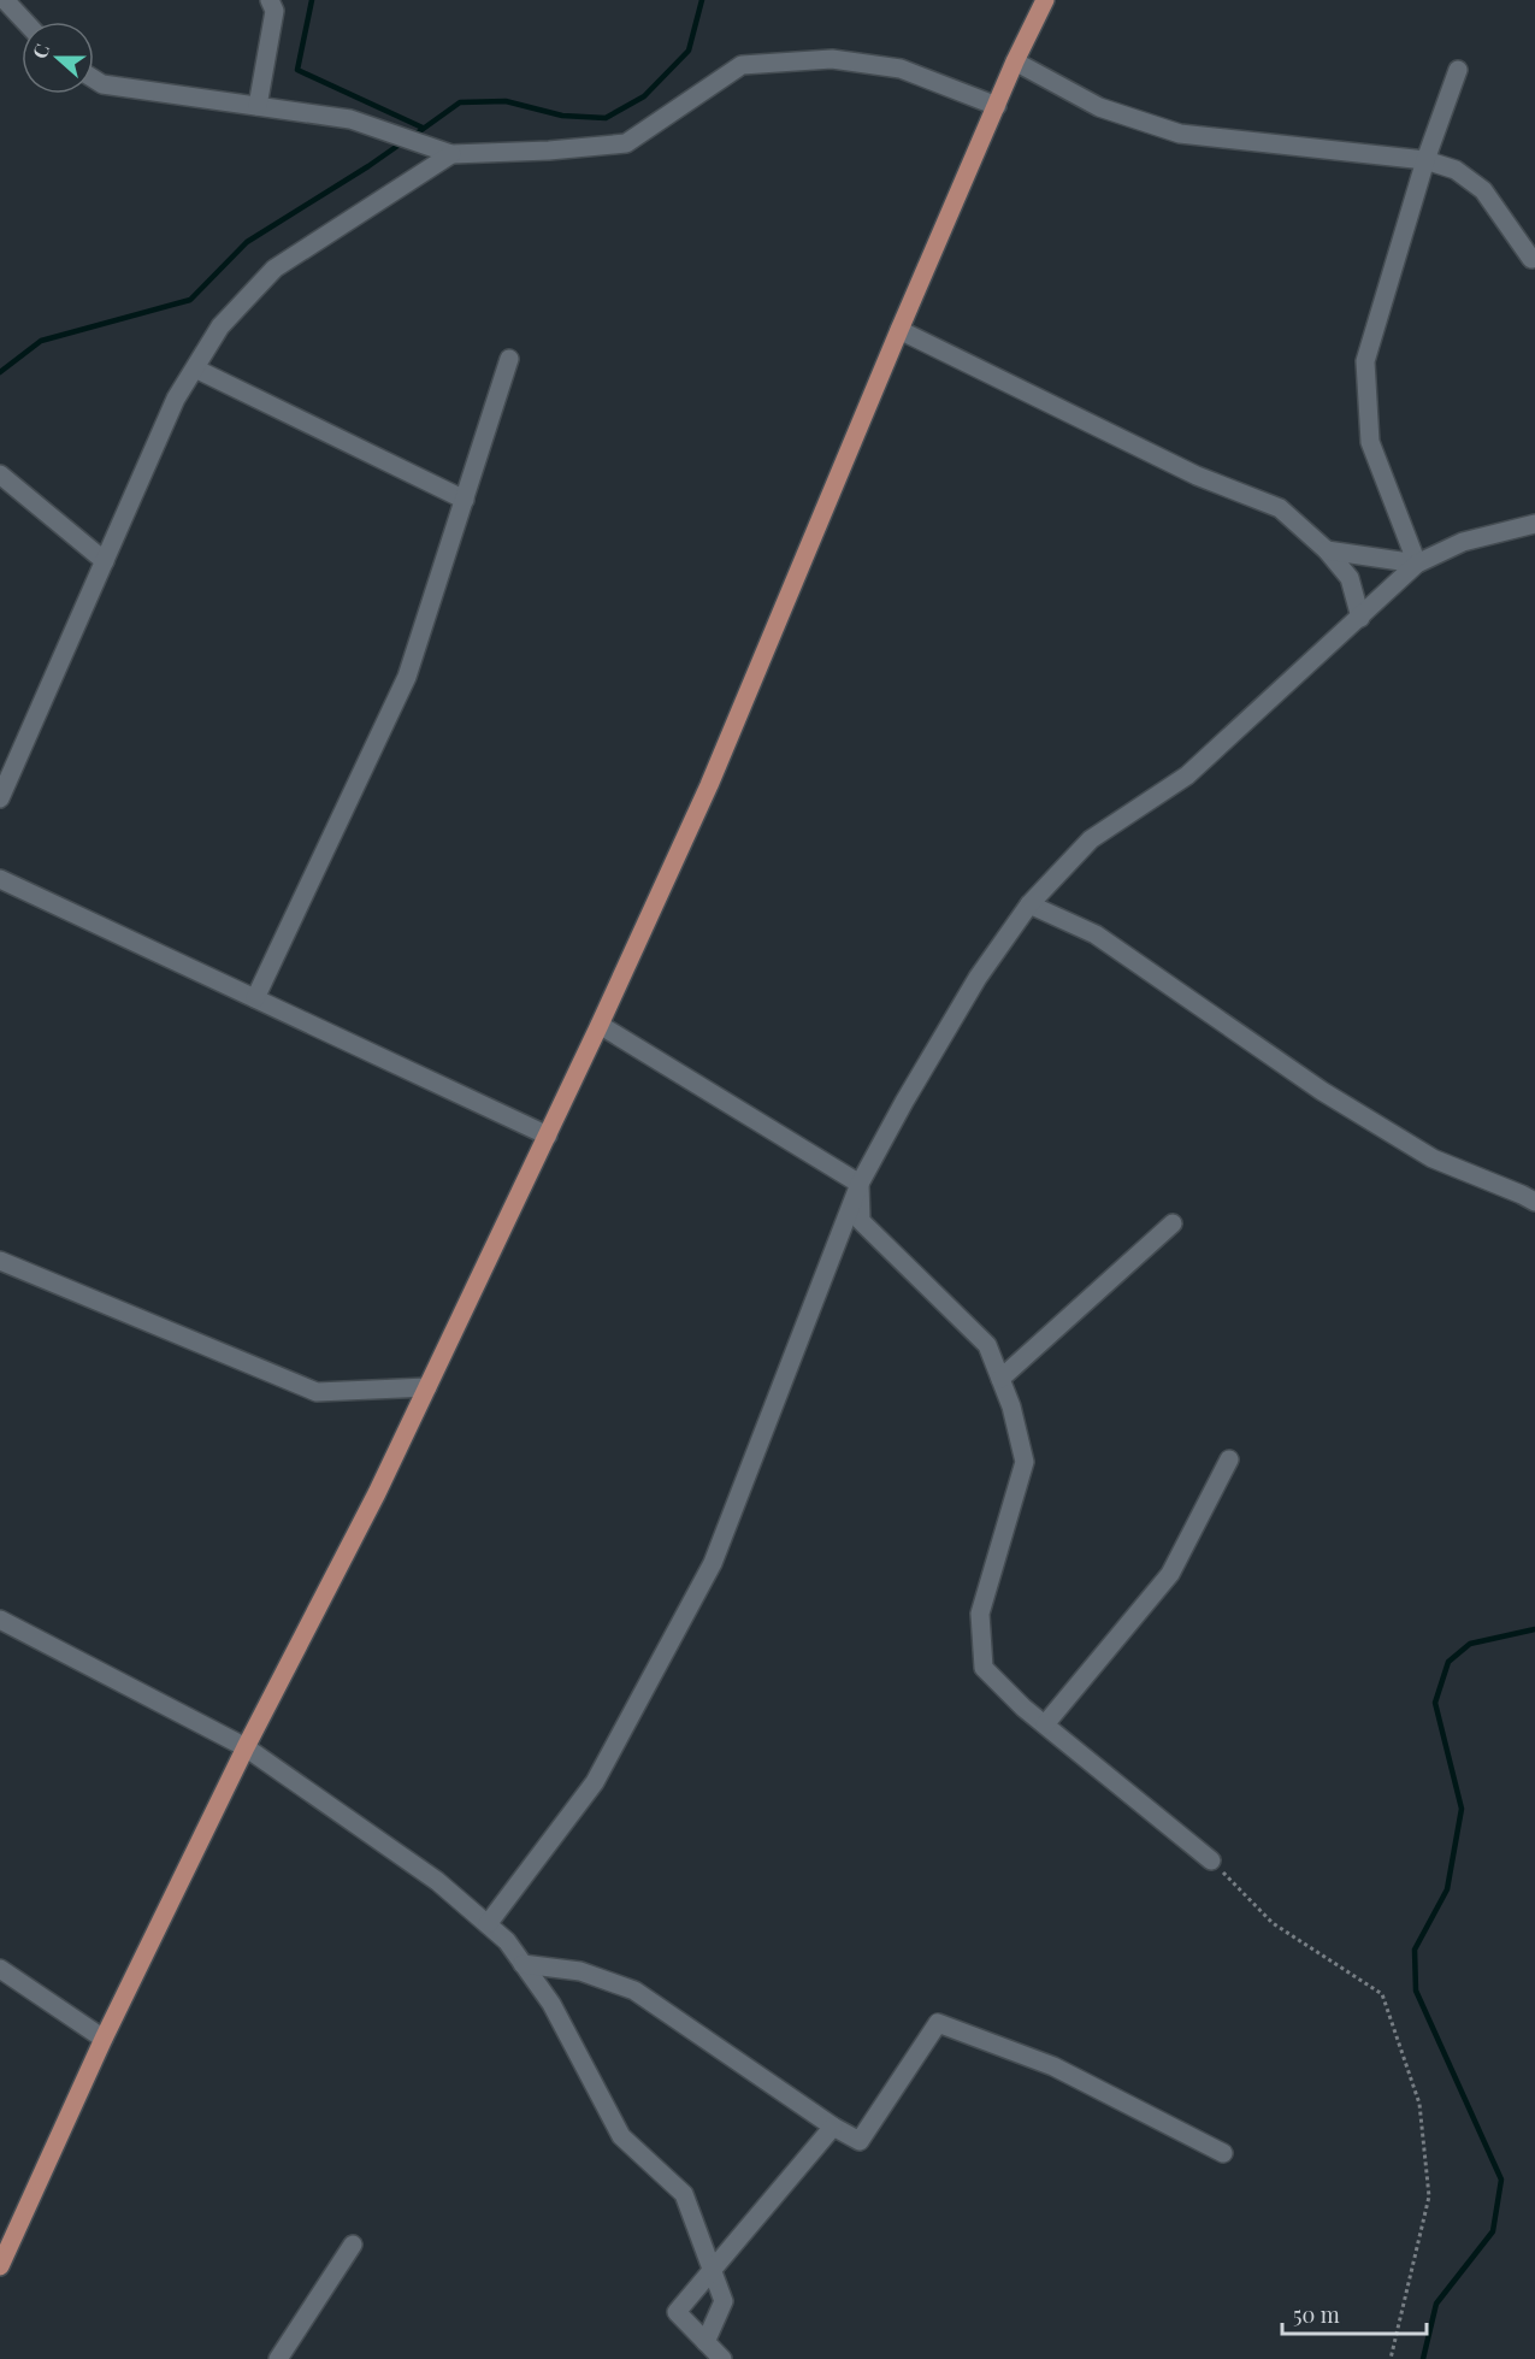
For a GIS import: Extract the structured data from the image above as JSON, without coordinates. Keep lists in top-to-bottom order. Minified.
{"scale_bar":"50 m","north":"left"}
